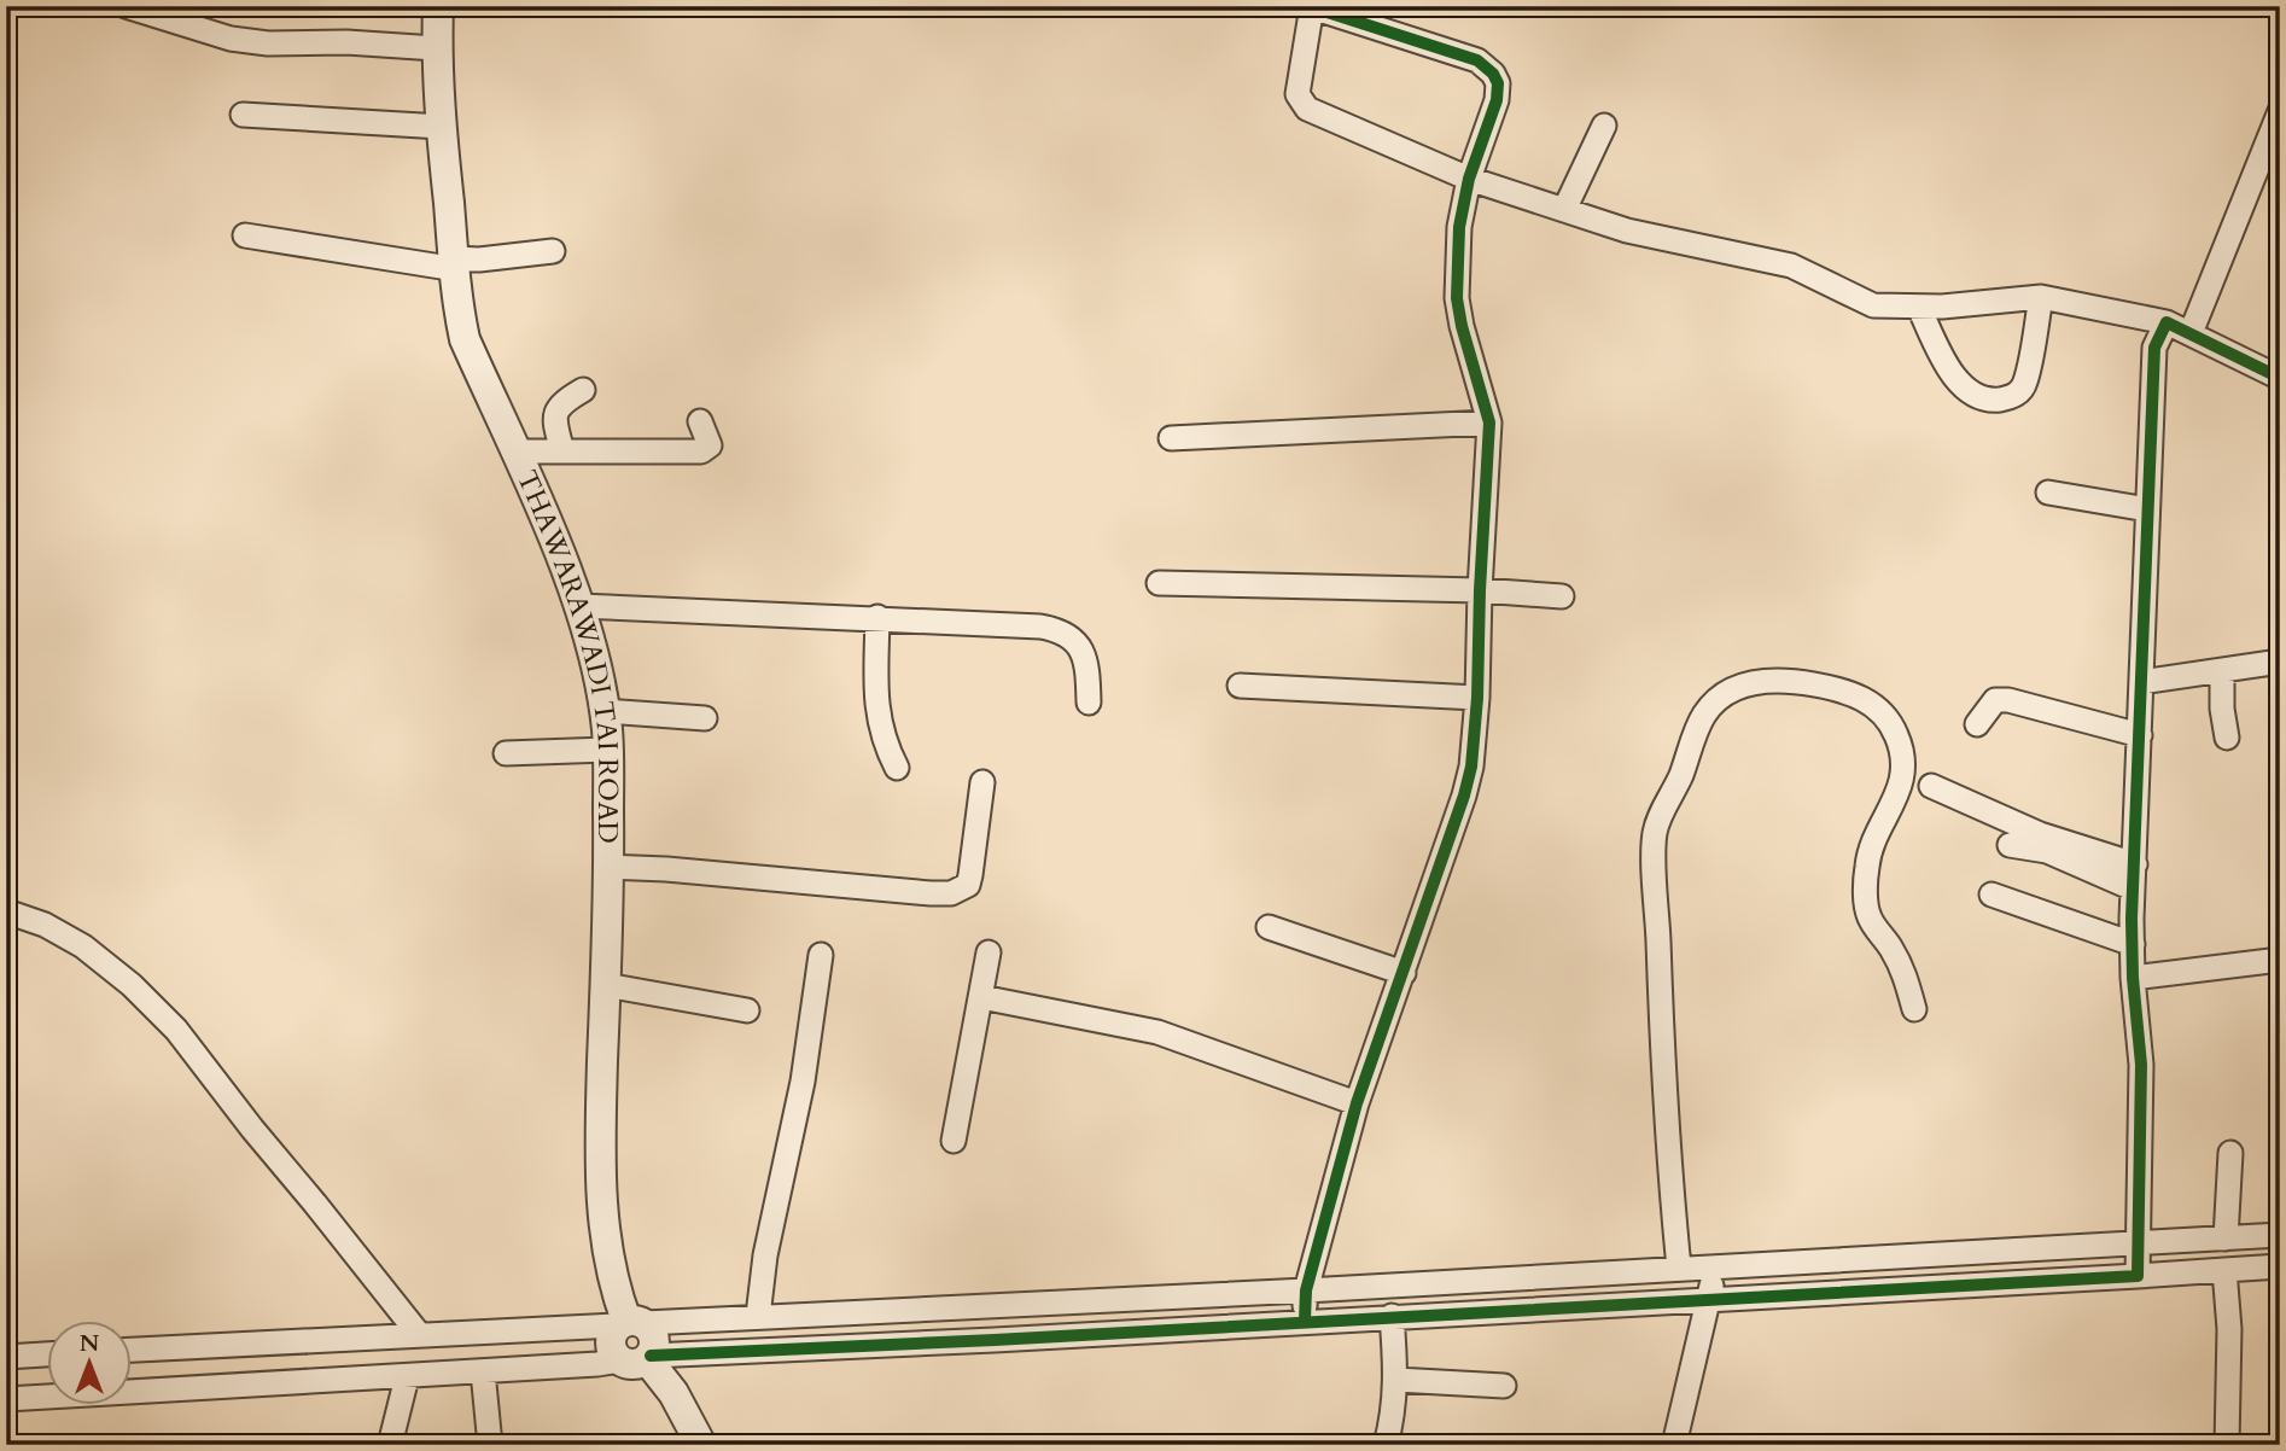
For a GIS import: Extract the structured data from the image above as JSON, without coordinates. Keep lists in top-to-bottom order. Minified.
{"streets":{"street":["THAWARAWADI TAI ROAD"]},"north":"top"}
